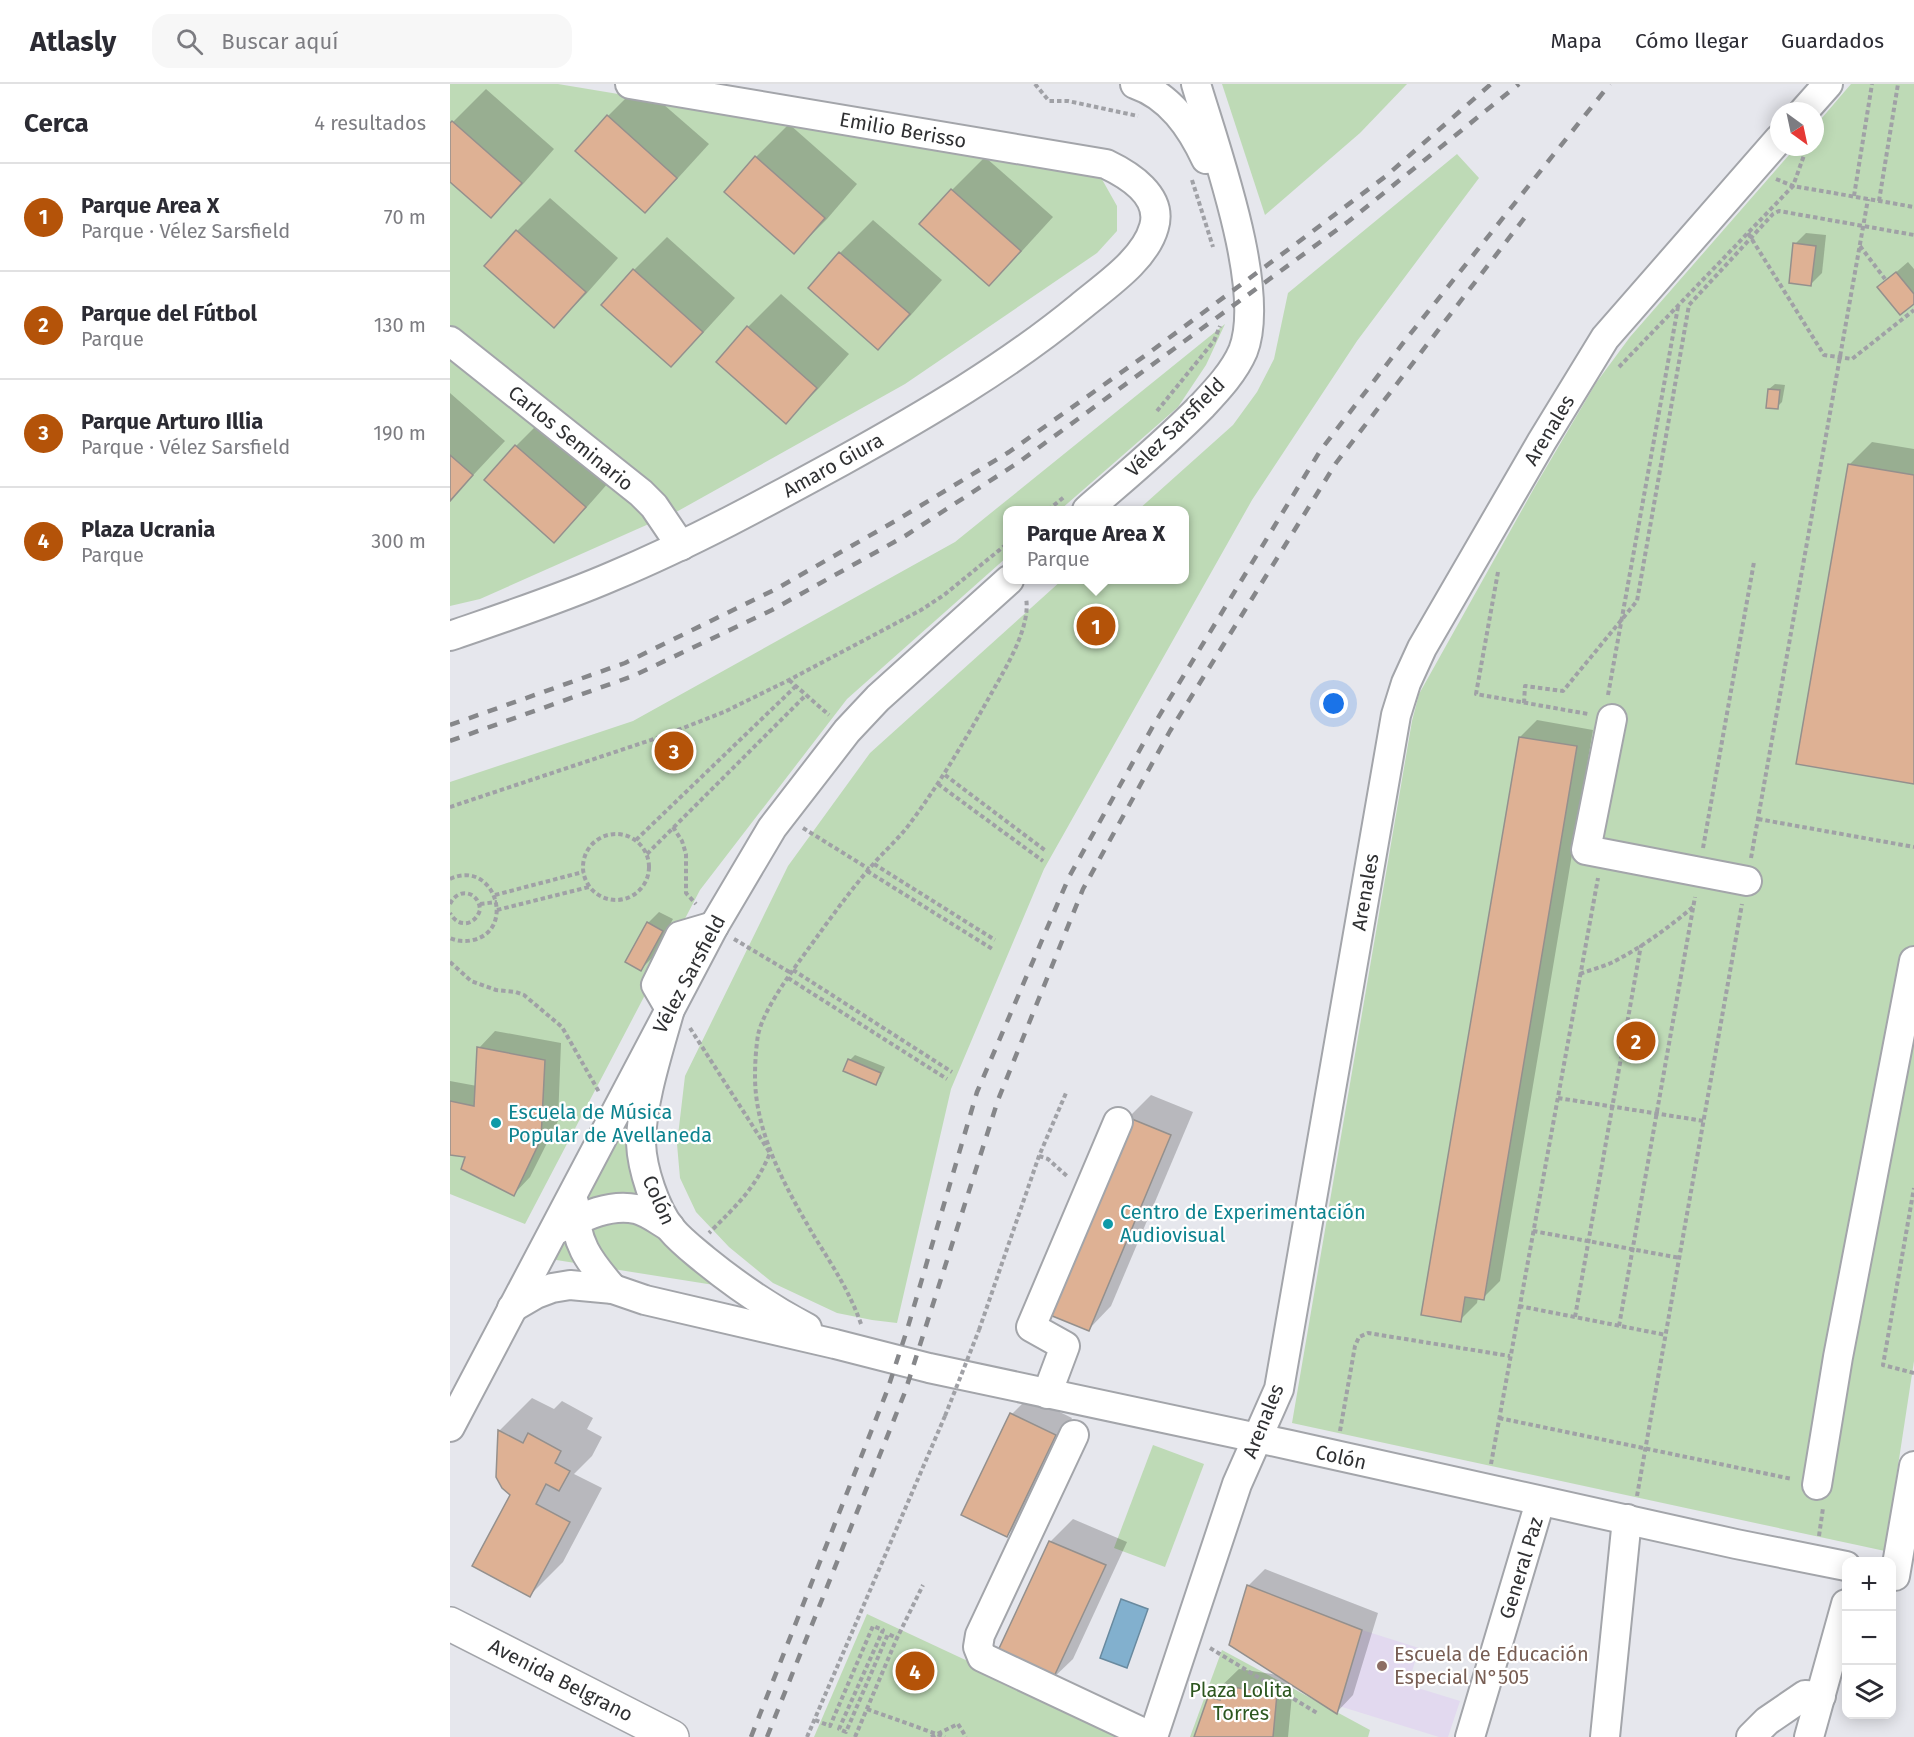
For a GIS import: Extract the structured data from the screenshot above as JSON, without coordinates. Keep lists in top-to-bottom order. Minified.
{"streets":{"main road":["Avenida Belgrano"],"street":["Emilio Berisso","Vélez Sarsfield","Arenales","Carlos Seminario","Amaro Giura","Colón","General Paz"]},"crossings":[["Emilio Berisso","Amaro Giura"],["Vélez Sarsfield","Colón"],["Arenales","Colón"],["Carlos Seminario","Amaro Giura"],["Colón","General Paz"]],"parks":["Plaza Lolita Torres"],"places":["Escuela de Música Popular de Avellaneda","Centro de Experimentación Audiovisual","Escuela de Educación Especial N°505"],"north":"bottom right","page":{"header":"Atlasly","search":"Buscar aquí","nav":["Mapa","Cómo llegar","Guardados"],"heading":["Cerca","4 resultados"],"list":[{"mark":"1","name":"Parque Area X","note":"Parque · Vélez Sarsfield","value":"70 m"},{"mark":"2","name":"Parque del Fútbol","note":"Parque","value":"130 m"},{"mark":"3","name":"Parque Arturo Illia","note":"Parque · Vélez Sarsfield","value":"190 m"},{"mark":"4","name":"Plaza Ucrania","note":"Parque","value":"300 m"}],"popup":["Parque Area X","Parque"],"pins":["1","3","2","4"],"map_buttons":["+","−"]}}
